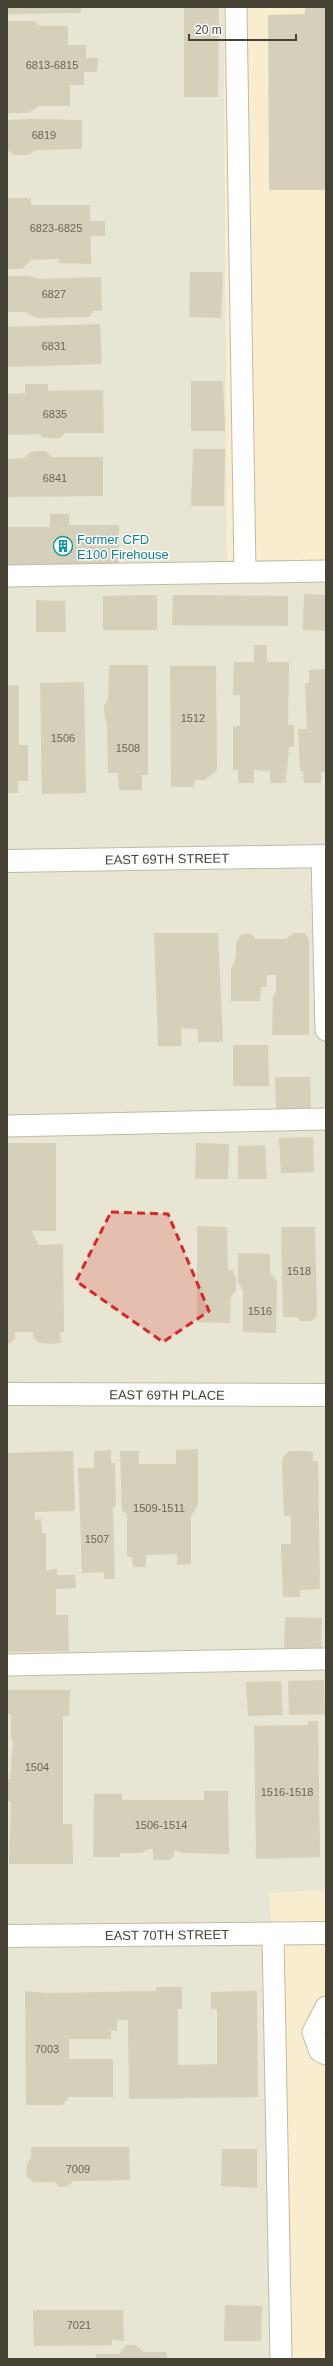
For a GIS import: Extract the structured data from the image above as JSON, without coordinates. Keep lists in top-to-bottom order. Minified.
{"streets":{"street":["EAST 69TH STREET","EAST 69TH PLACE","EAST 70TH STREET"]},"places":{"building":["Former CFD E100 Firehouse"]},"house_numbers":["6813-6815","6819","6823-6825","6827","6831","6835","6841","1512","1506","1508","1518","1516","1509-1511","1507","1504","1516-1518","1506-1514","7003","7009","7021"],"scale_bar":"20 m"}
